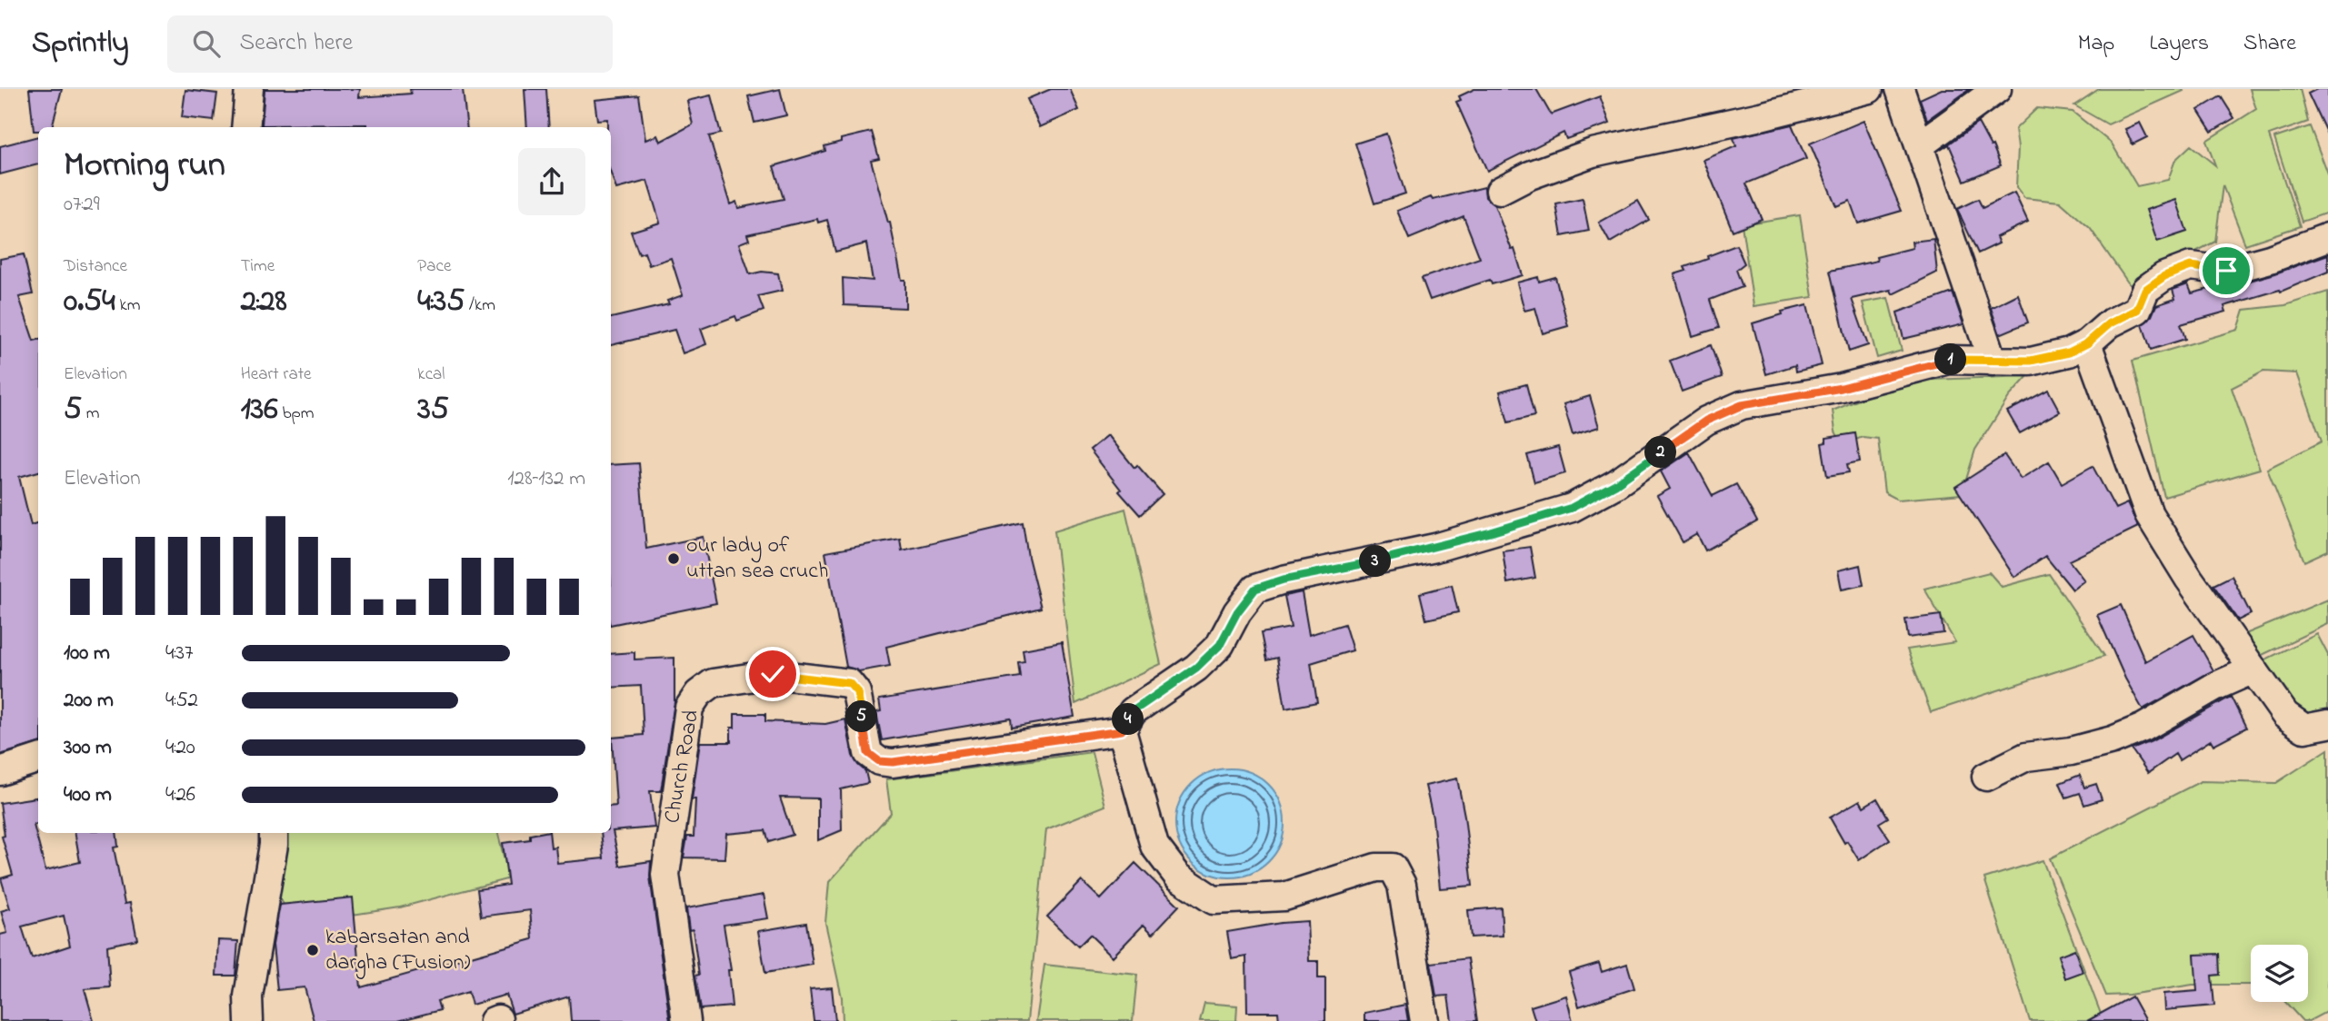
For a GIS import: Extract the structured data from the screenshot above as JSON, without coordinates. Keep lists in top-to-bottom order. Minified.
{"streets":{"street":["Church Road"]},"places":["our lady of uttan sea cruch","kabarsatan and dargha (Fusion)"],"page":{"header":"Sprintly","search":"Search here","nav":["Map","Layers","Share"],"heading":["Morning run","07:29"],"stats":[["Distance","0.54 km"],["Time","2:28"],["Pace","4:35 /km"],["Elevation","5 m"],["Heart rate","136 bpm"],["kcal","35"]],"pins":["1","2","3","5","4"],"chart":["Elevation","128–132 m"],"list":[{"name":"100 m","note":"4:37"},{"name":"200 m","note":"4:52"},{"name":"300 m","note":"4:20"},{"name":"400 m","note":"4:26"}]}}
